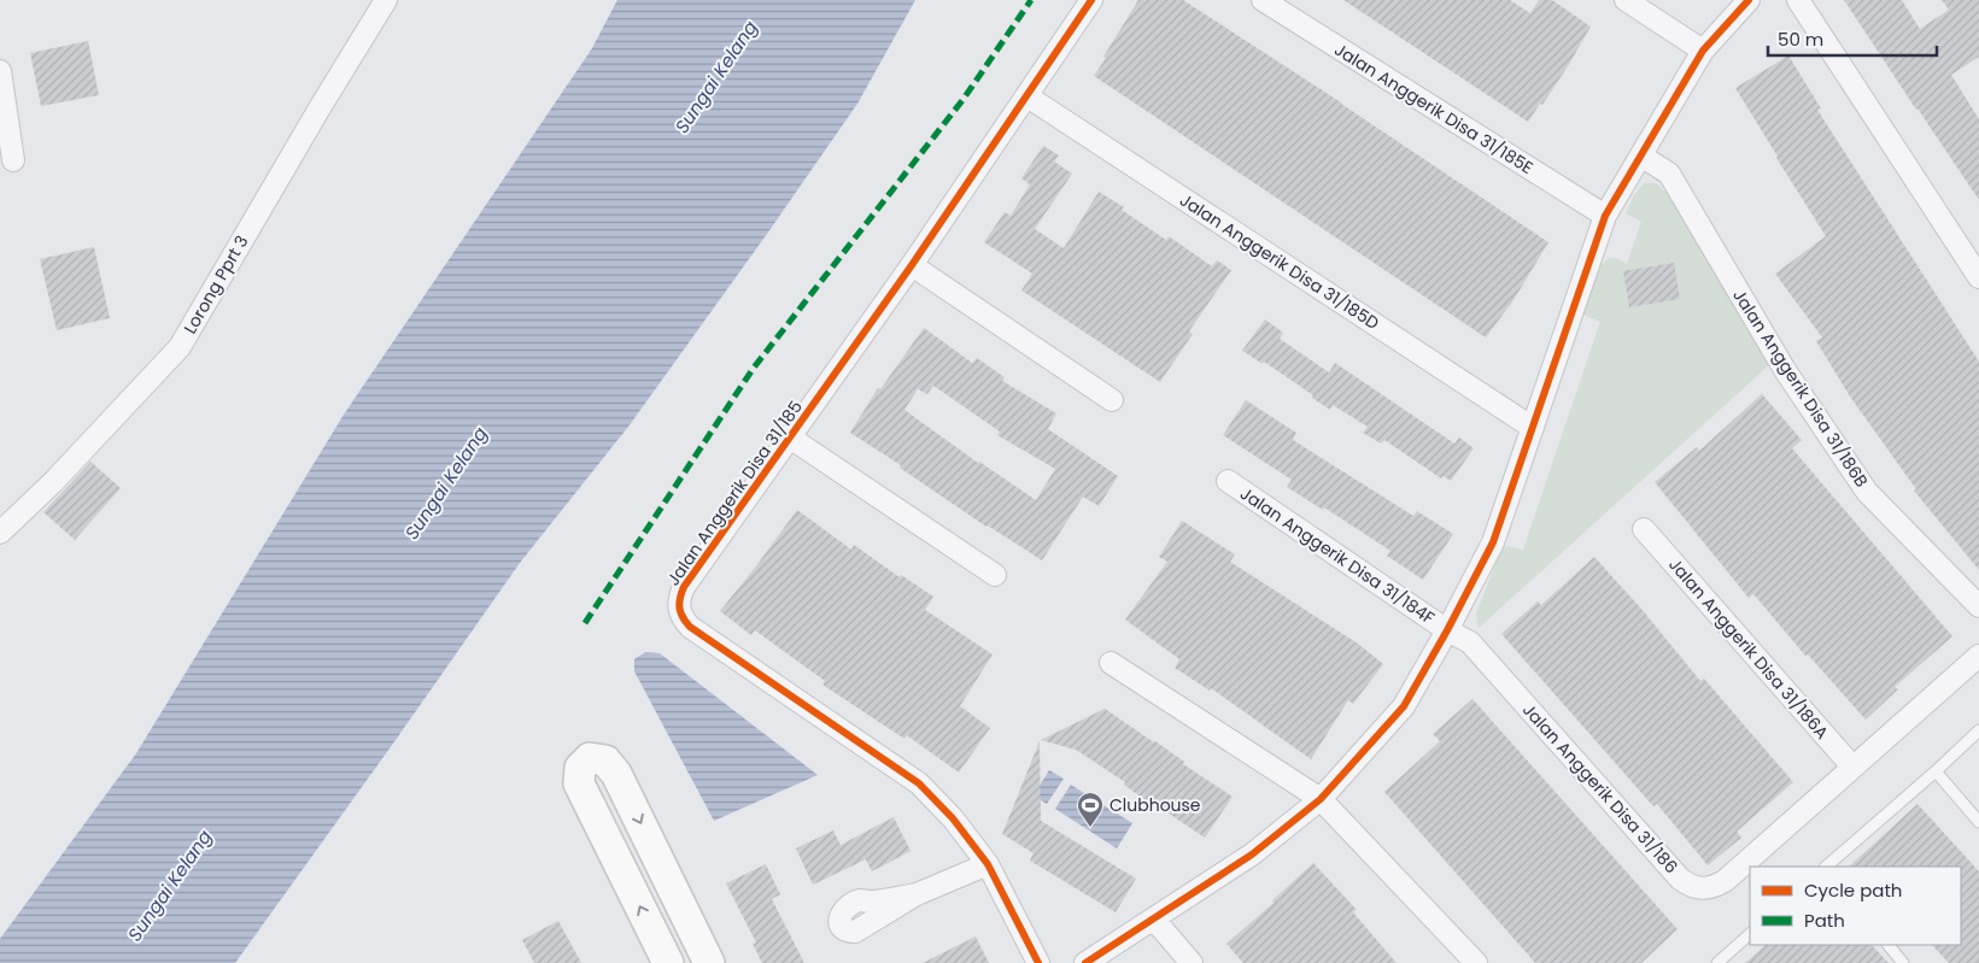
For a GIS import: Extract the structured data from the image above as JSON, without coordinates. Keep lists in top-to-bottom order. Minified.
{"streets":{"street":["Jalan Anggerik Disa 31/185E","Jalan Anggerik Disa 31/185D","Lorong Pprt 3","Jalan Anggerik Disa 31/186B","Jalan Anggerik Disa 31/185","Jalan Anggerik Disa 31/184F","Jalan Anggerik Disa 31/186A","Jalan Anggerik Disa 31/186"]},"crossings":[["Jalan Anggerik Disa 31/185D","Jalan Anggerik Disa 31/185"],["Jalan Anggerik Disa 31/184F","Jalan Anggerik Disa 31/186"],["Jalan Anggerik Disa 31/186A","Jalan Anggerik Disa 31/186"]],"water":["Sungai Kelang"],"places":{"sports":["Clubhouse"]},"legend":["Cycle path","Path"],"scale_bar":"50 m"}
